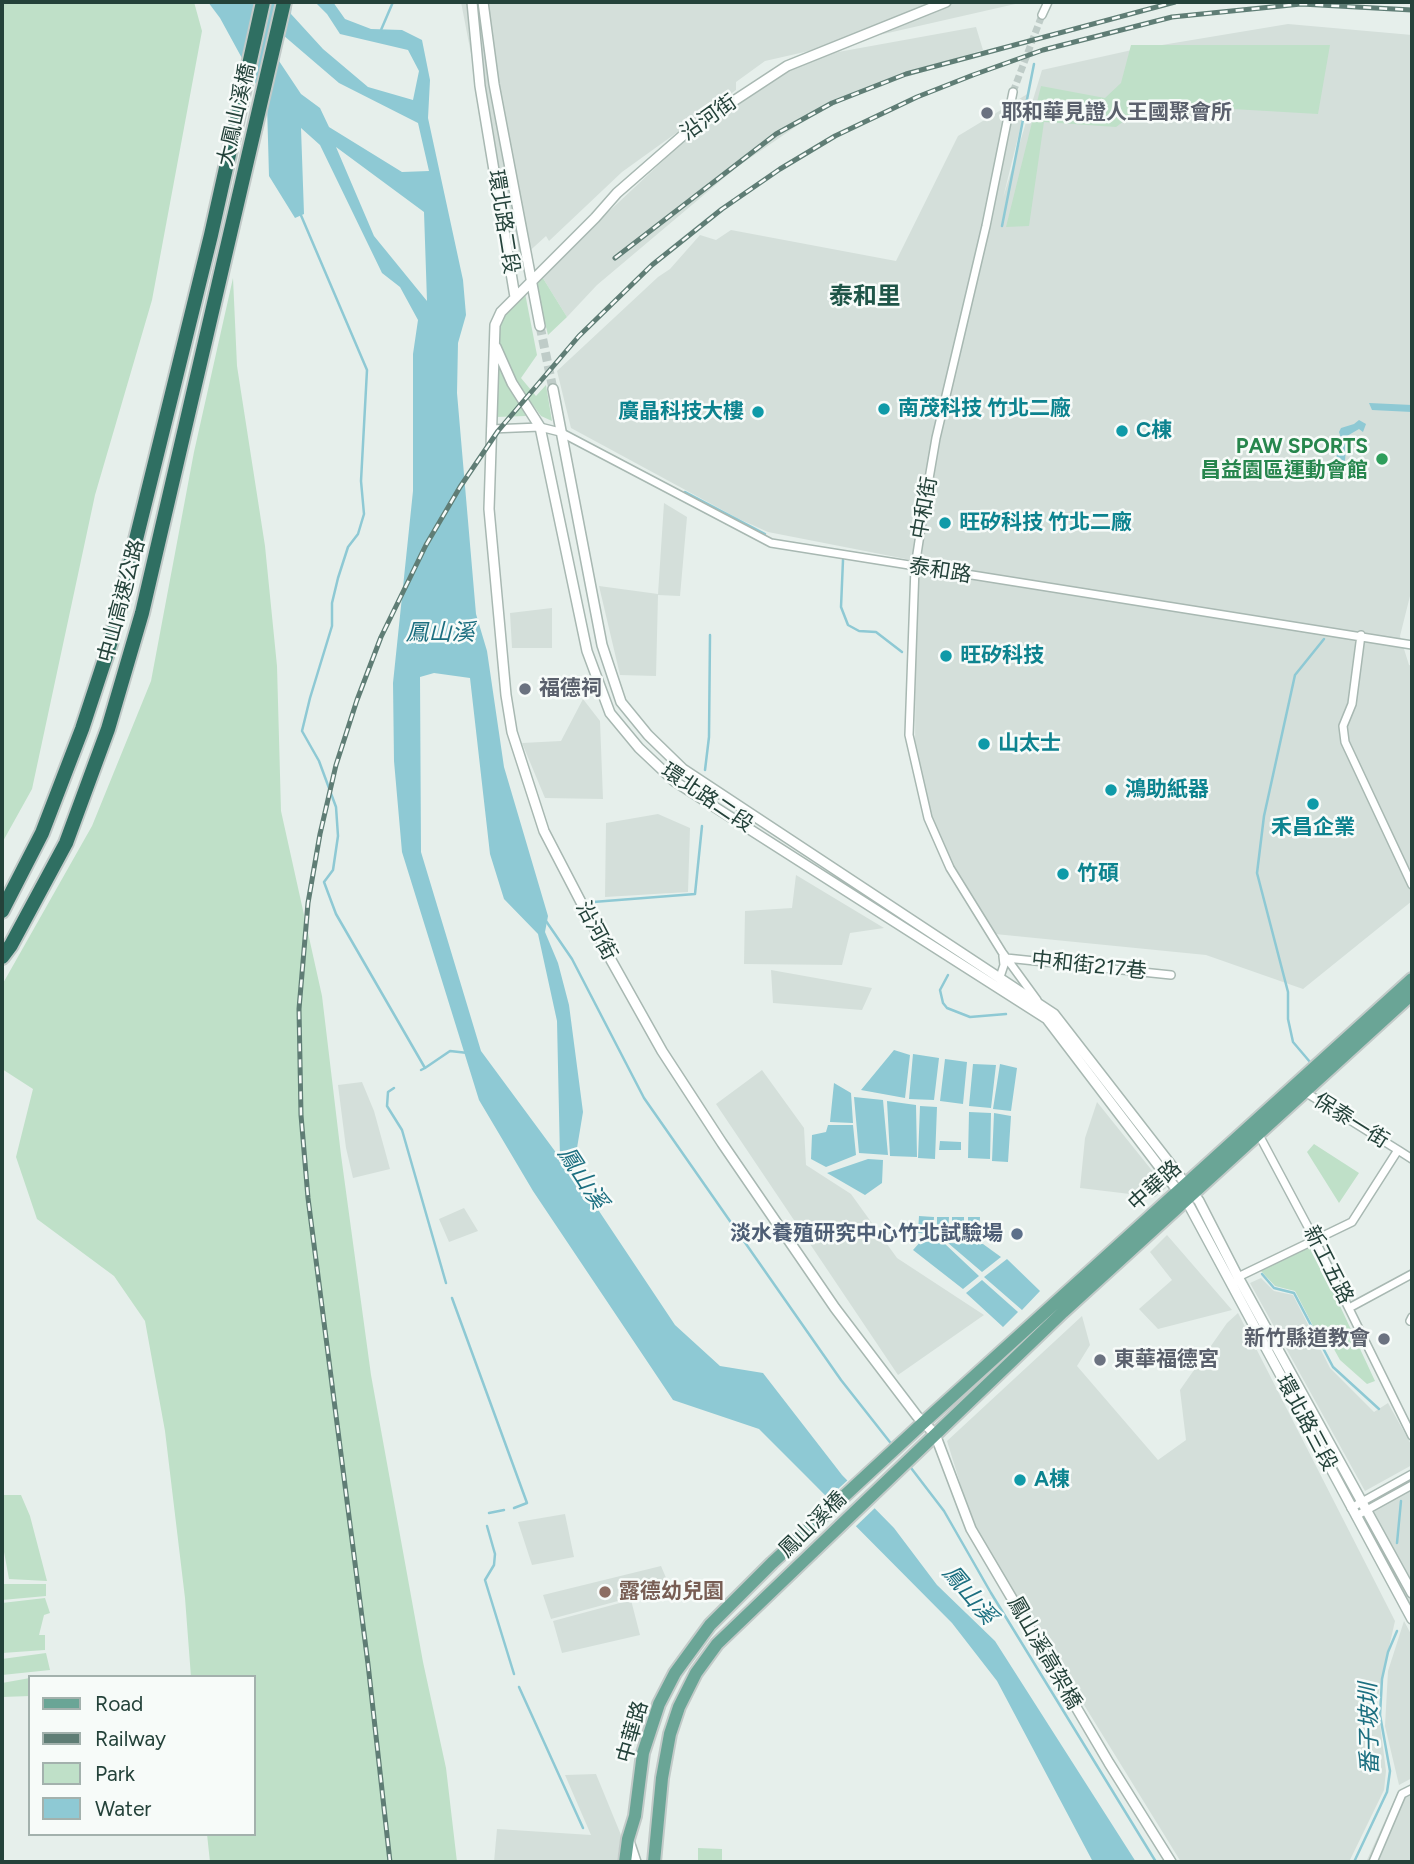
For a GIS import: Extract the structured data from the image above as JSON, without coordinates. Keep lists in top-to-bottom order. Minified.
{"streets":{"highway":["大鳳山溪橋","中山高速公路"],"main road":["中華路","鳳山溪橋"],"street":["沿河街","環北路二段","中和街","泰和路","中和街217巷","保泰一街","新工五路","環北路三段","鳳山溪高架橋"]},"crossings":[["大鳳山溪橋","中山高速公路"],["沿河街","環北路二段"],["沿河街","泰和路"],["沿河街","中華路"],["沿河街","鳳山溪橋"],["沿河街","鳳山溪高架橋"],["環北路二段","中和街"],["環北路二段","泰和路"],["環北路二段","中華路"],["環北路二段","環北路三段"],["中和街","泰和路"],["中和街","中和街217巷"],["保泰一街","中華路"],["保泰一街","新工五路"],["保泰一街","環北路三段"],["中華路","新工五路"],["中華路","環北路三段"],["中華路","鳳山溪橋"],["中華路","鳳山溪高架橋"],["鳳山溪橋","鳳山溪高架橋"]],"districts":["泰和里"],"water":["鳳山溪","番子坡圳"],"places":["耶和華見證人王國聚會所","南茂科技 竹北二廠","廣晶科技大樓","C棟","PAW SPORTS 昌益園區運動會館","旺矽科技 竹北二廠","旺矽科技","福德祠","山太士","鴻助紙器","禾昌企業","竹碩","淡水養殖研究中心竹北試驗場","新竹縣道教會","東華福德宮","A棟","露德幼兒園"],"legend":["Road","Railway","Park","Water"]}
